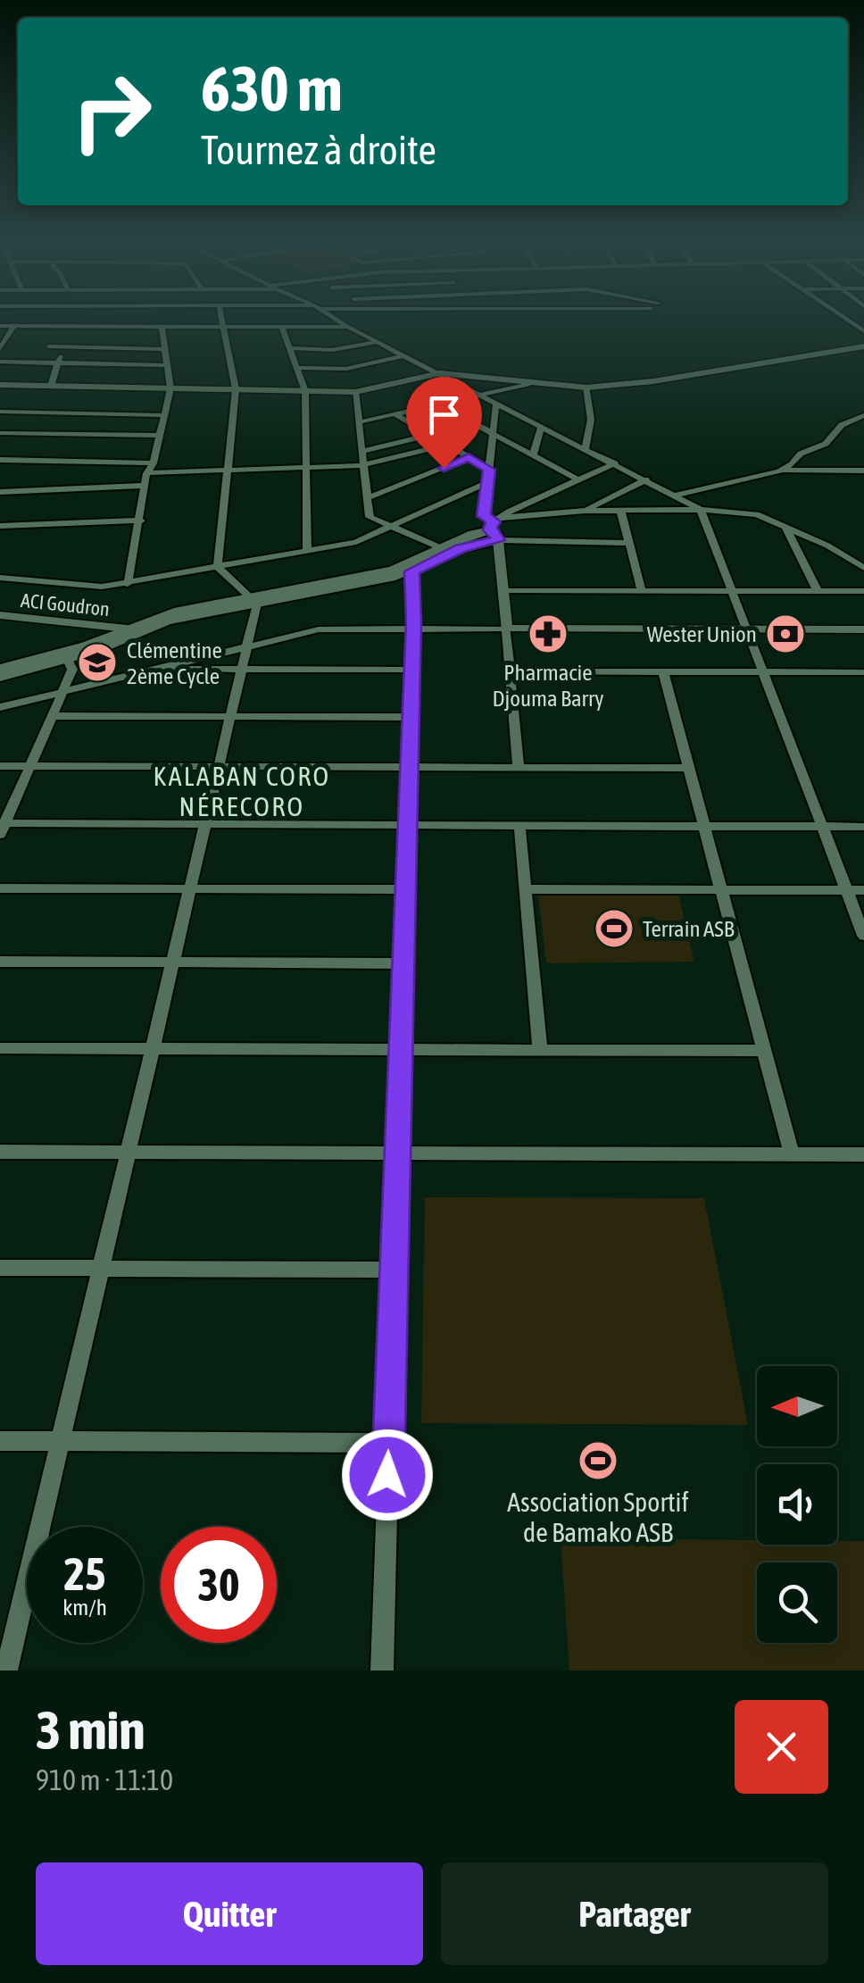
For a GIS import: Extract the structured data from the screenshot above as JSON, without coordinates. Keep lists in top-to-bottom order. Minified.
{"streets":{"street":["ACI Goudron"]},"districts":["KALABAN CORO NÉRECORO"],"places":{"pharmacy":["Pharmacie Djouma Barry"],"bank":["Wester Union"],"school or university":["Clémentine 2ème Cycle"],"sports":["Terrain ASB","Association Sportif de Bamako ASB"]},"north":"left","page":{"turn":["630 m","Tournez à droite"],"speed":"25 km/h","limit":"30","heading":["3 min","910 m · 11:10"],"buttons":["Quitter","Partager"]}}
